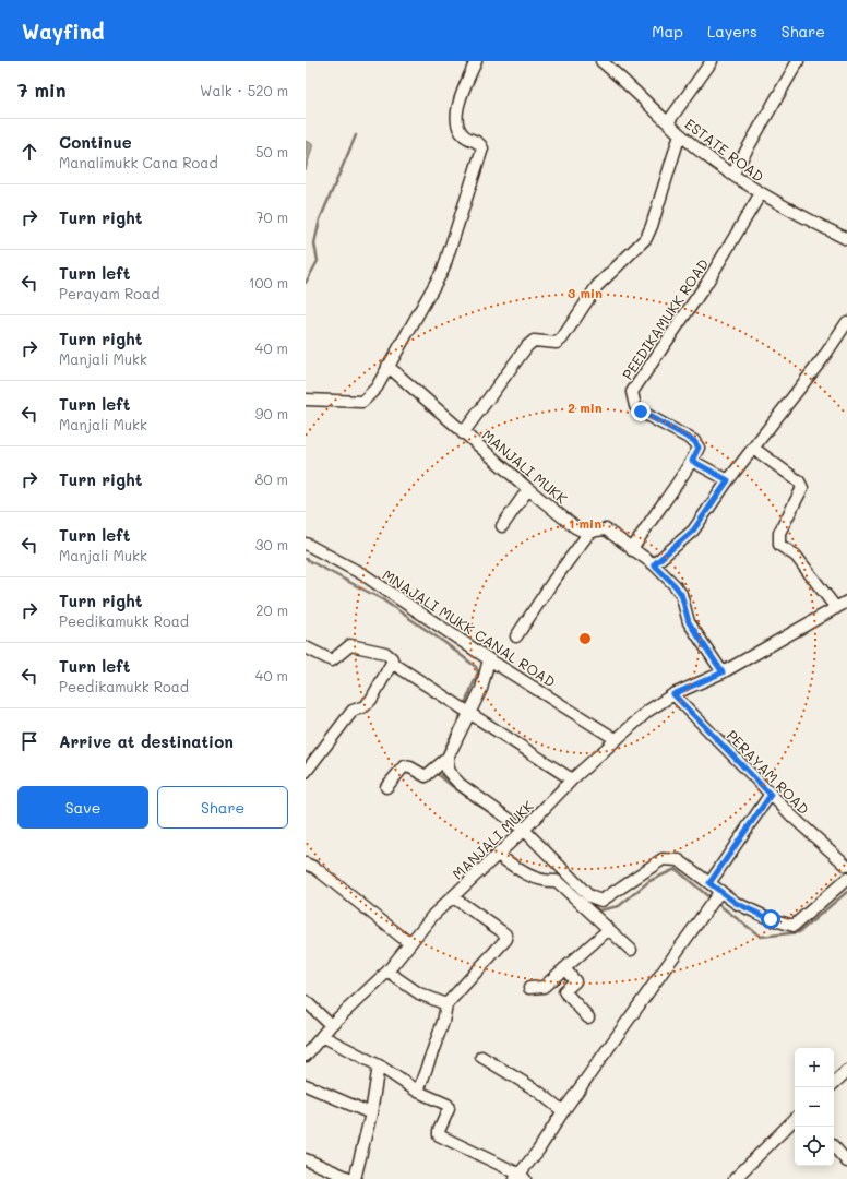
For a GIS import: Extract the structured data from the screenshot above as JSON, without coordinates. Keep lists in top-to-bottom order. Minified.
{"streets":{"street":["ESTATE ROAD","PEEDIKAMUKK ROAD","MANJALI MUKK","MNAJALI MUKK CANAL ROAD","PERAYAM ROAD"]},"crossings":[["ESTATE ROAD","PEEDIKAMUKK ROAD"],["MANJALI MUKK","MNAJALI MUKK CANAL ROAD"],["MANJALI MUKK","PERAYAM ROAD"]],"page":{"header":"Wayfind","nav":["Map","Layers","Share"],"heading":["7 min","Walk · 520 m"],"list":[["Continue","Manalimukk Cana Road","50 m"],["Turn right","70 m"],["Turn left","Perayam Road","100 m"],["Turn right","Manjali Mukk","40 m"],["Turn left","Manjali Mukk","90 m"],["Turn right","80 m"],["Turn left","Manjali Mukk","30 m"],["Turn right","Peedikamukk Road","20 m"],["Turn left","Peedikamukk Road","40 m"],"Arrive at destination"],"buttons":["Save","Share"],"map_buttons":["+","−"]},"rings":["3 min","2 min","1 min"]}
